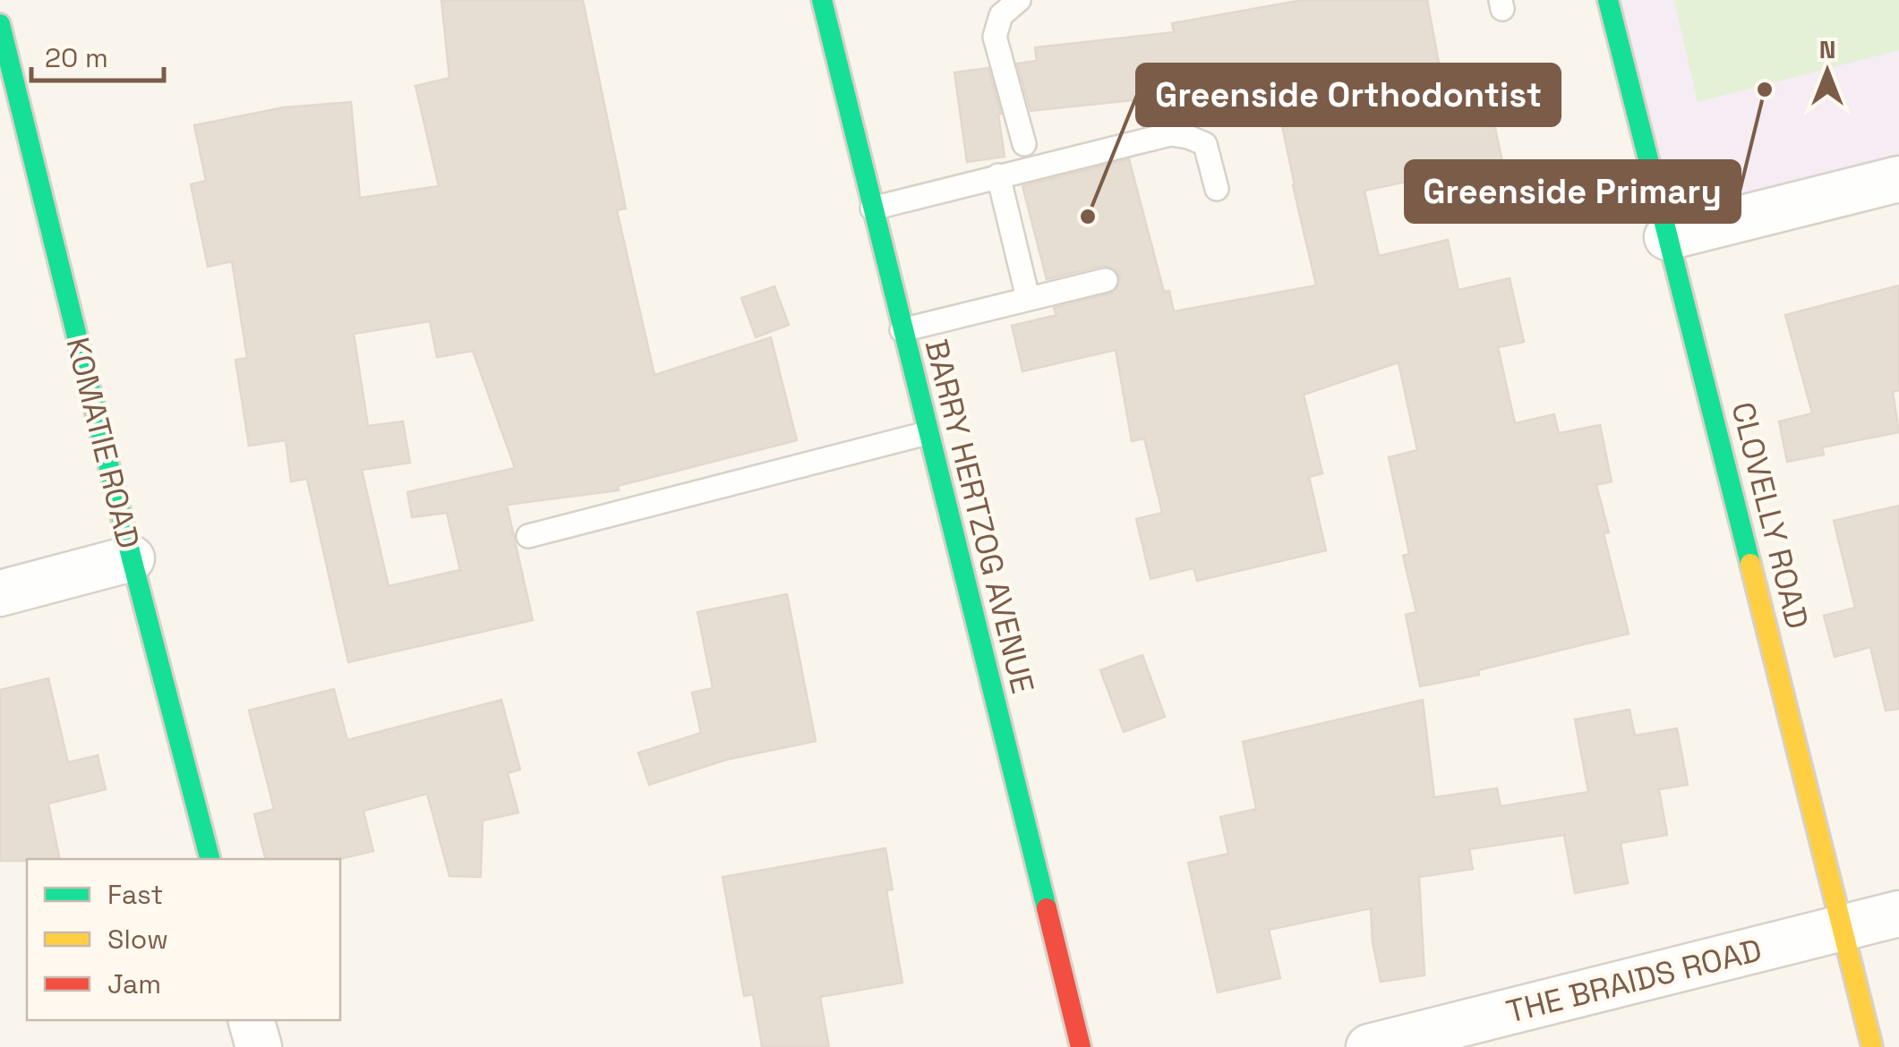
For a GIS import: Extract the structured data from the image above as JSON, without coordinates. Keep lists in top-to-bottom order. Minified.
{"streets":{"street":["KOMATIE ROAD","CLOVELLY ROAD","BARRY HERTZOG AVENUE","THE BRAIDS ROAD"]},"crossings":[["CLOVELLY ROAD","THE BRAIDS ROAD"]],"places":["Greenside Primary","Greenside Orthodontist"],"legend":["Fast","Slow","Jam"],"scale_bar":"20 m","north":"top"}
